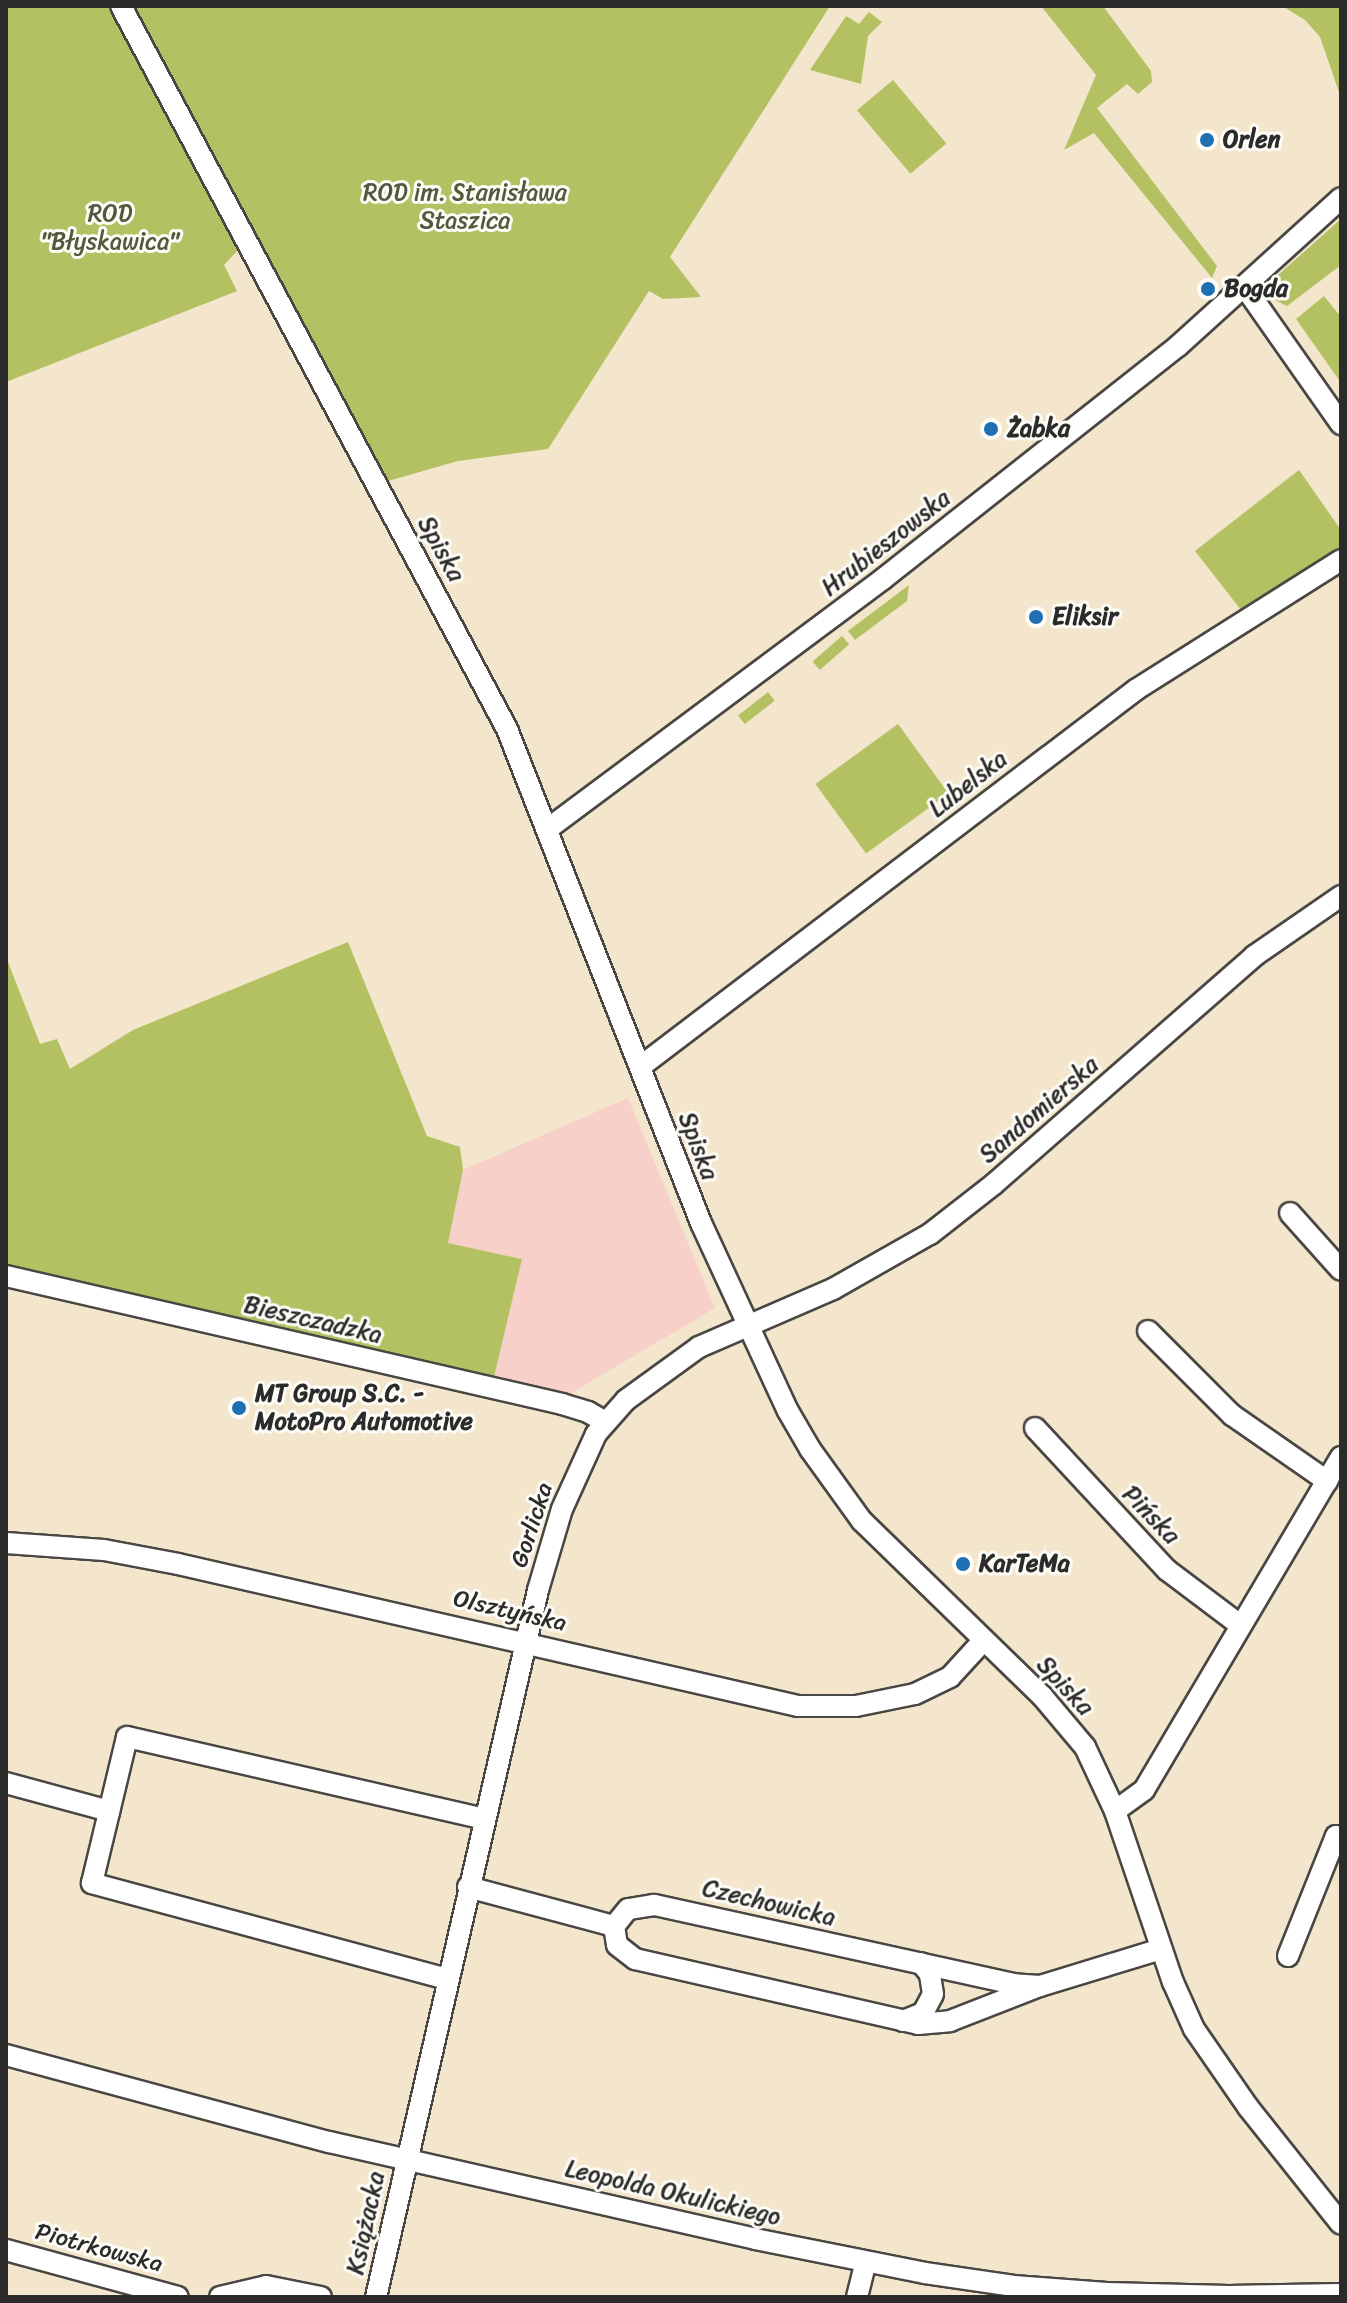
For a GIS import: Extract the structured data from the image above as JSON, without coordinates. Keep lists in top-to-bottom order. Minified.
{"streets":{"street":["Hrubieszowska","Spiska","Lubelska","Sandomierska","Bieszczadzka","Pińska","Gorlicka","Olsztyńska","Czechowicka","Leopolda Okulickiego","Książacka","Piotrkowska"]},"crossings":[["Hrubieszowska","Spiska"],["Spiska","Lubelska"],["Spiska","Sandomierska"],["Spiska","Gorlicka"],["Spiska","Olsztyńska"],["Spiska","Czechowicka"],["Sandomierska","Gorlicka"],["Bieszczadzka","Gorlicka"],["Gorlicka","Olsztyńska"],["Gorlicka","Leopolda Okulickiego"],["Gorlicka","Książacka"],["Leopolda Okulickiego","Książacka"]],"parks":["ROD im. Stanisława Staszica","ROD \"Błyskawica\""],"places":["Orlen","Bogda","Żabka","Eliksir","MT Group S.C. - MotoPro Automotive","KarTeMa"]}
